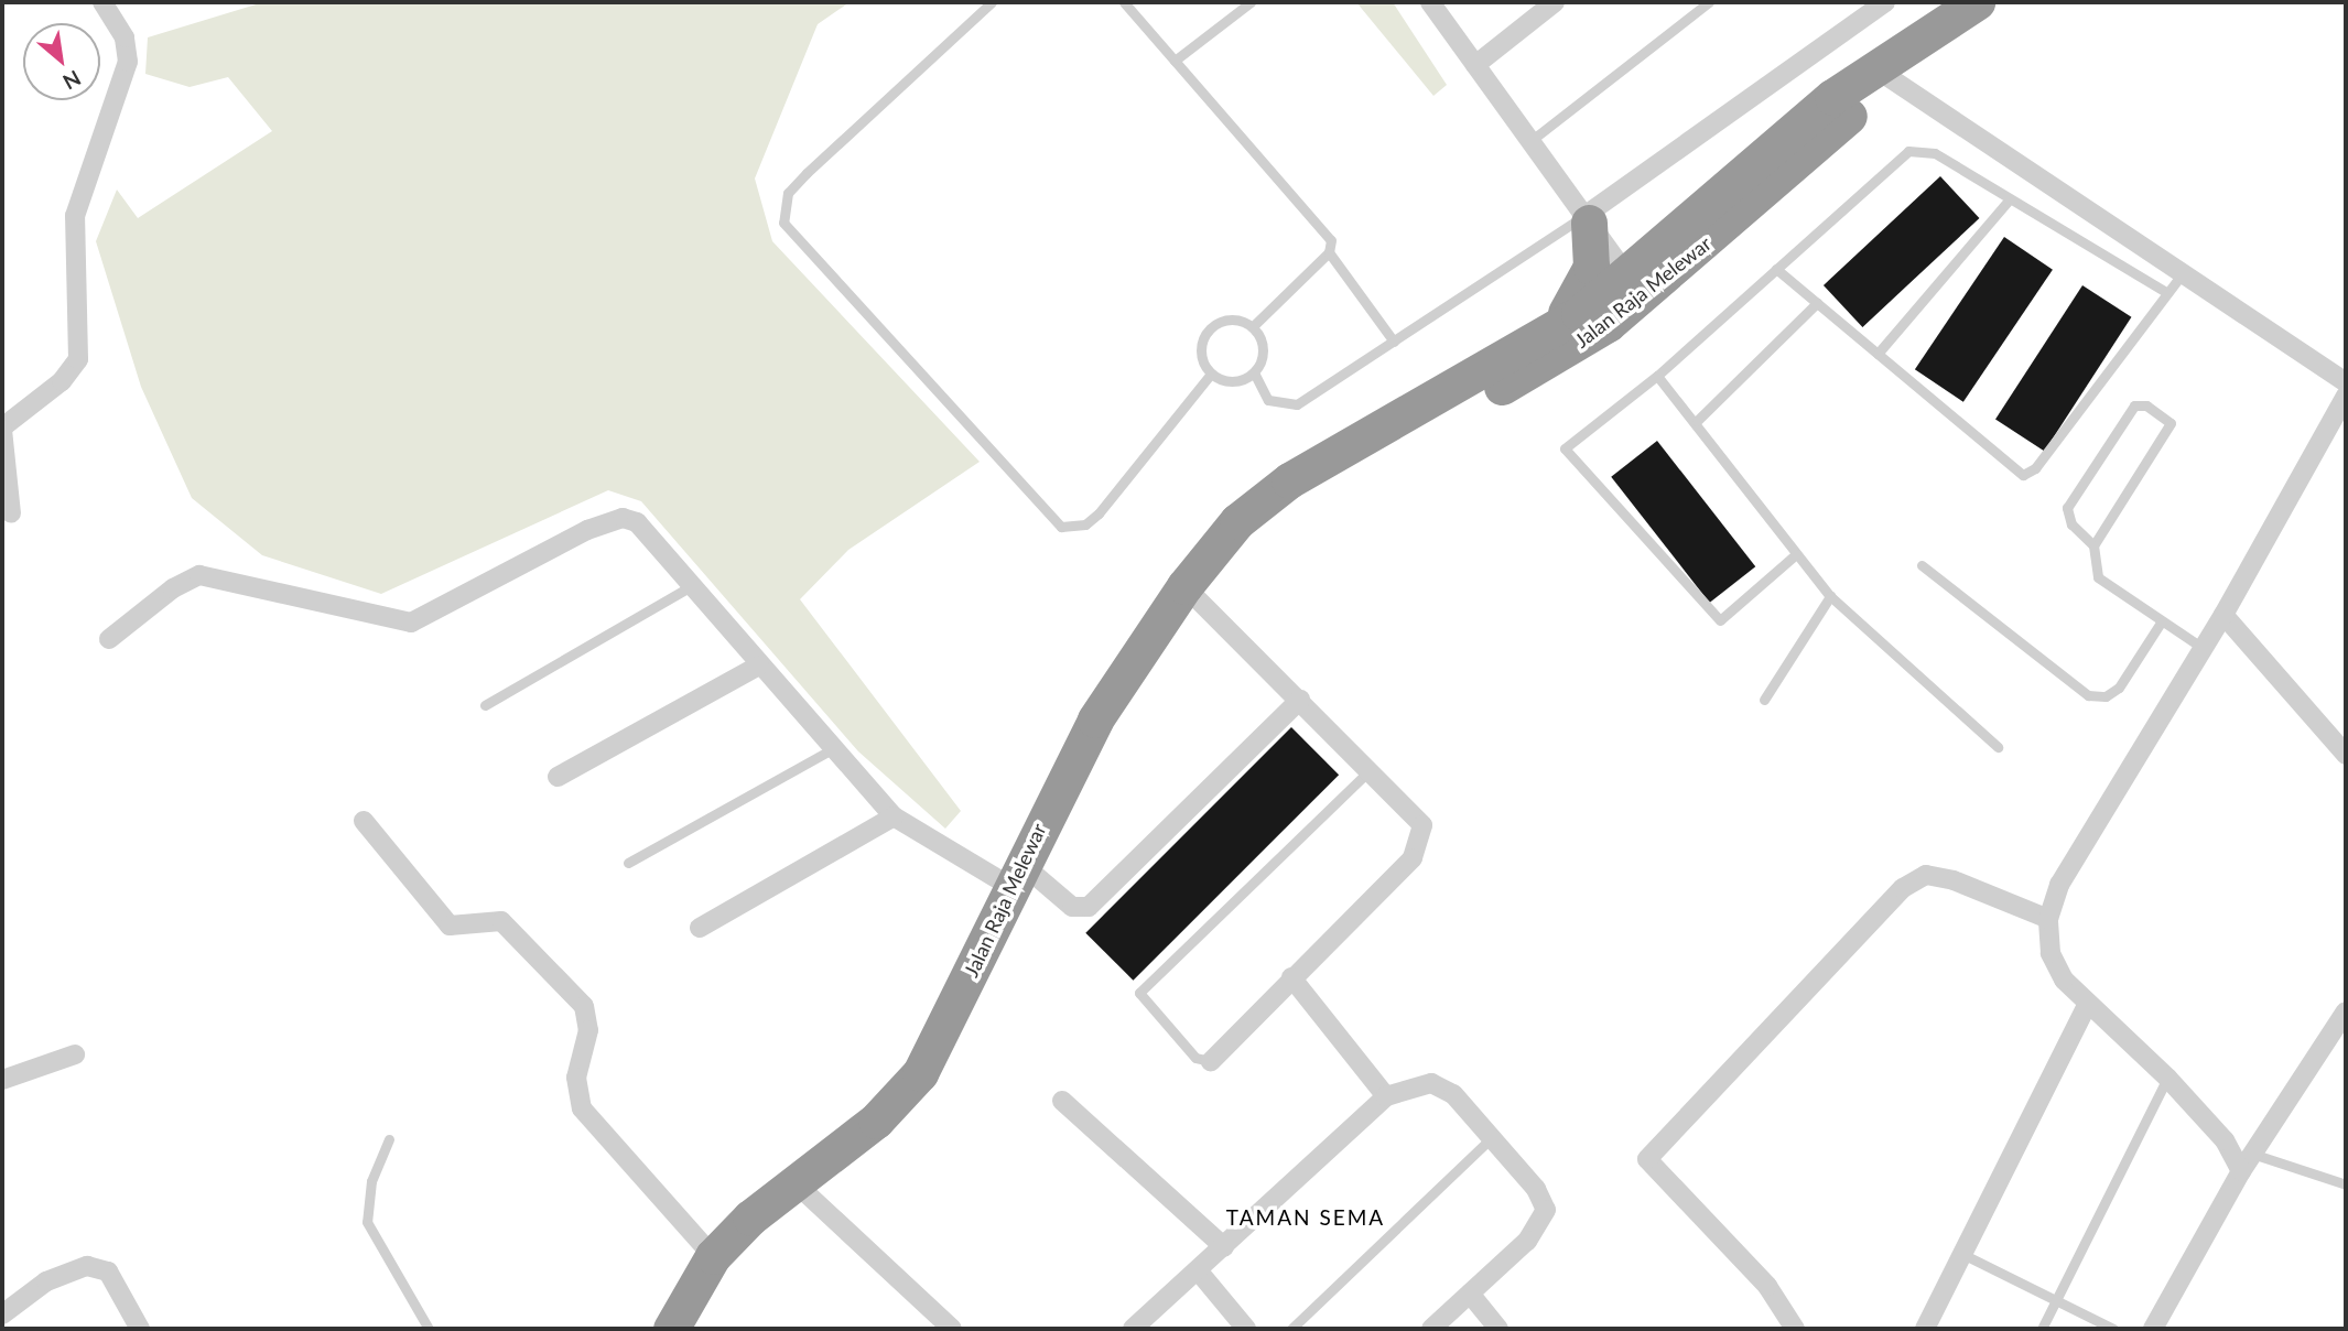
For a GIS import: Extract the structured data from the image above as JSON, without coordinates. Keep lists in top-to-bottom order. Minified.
{"streets":{"highway":["Jalan Raja Melewar"]},"districts":["TAMAN SEMA"],"north":"bottom right"}
